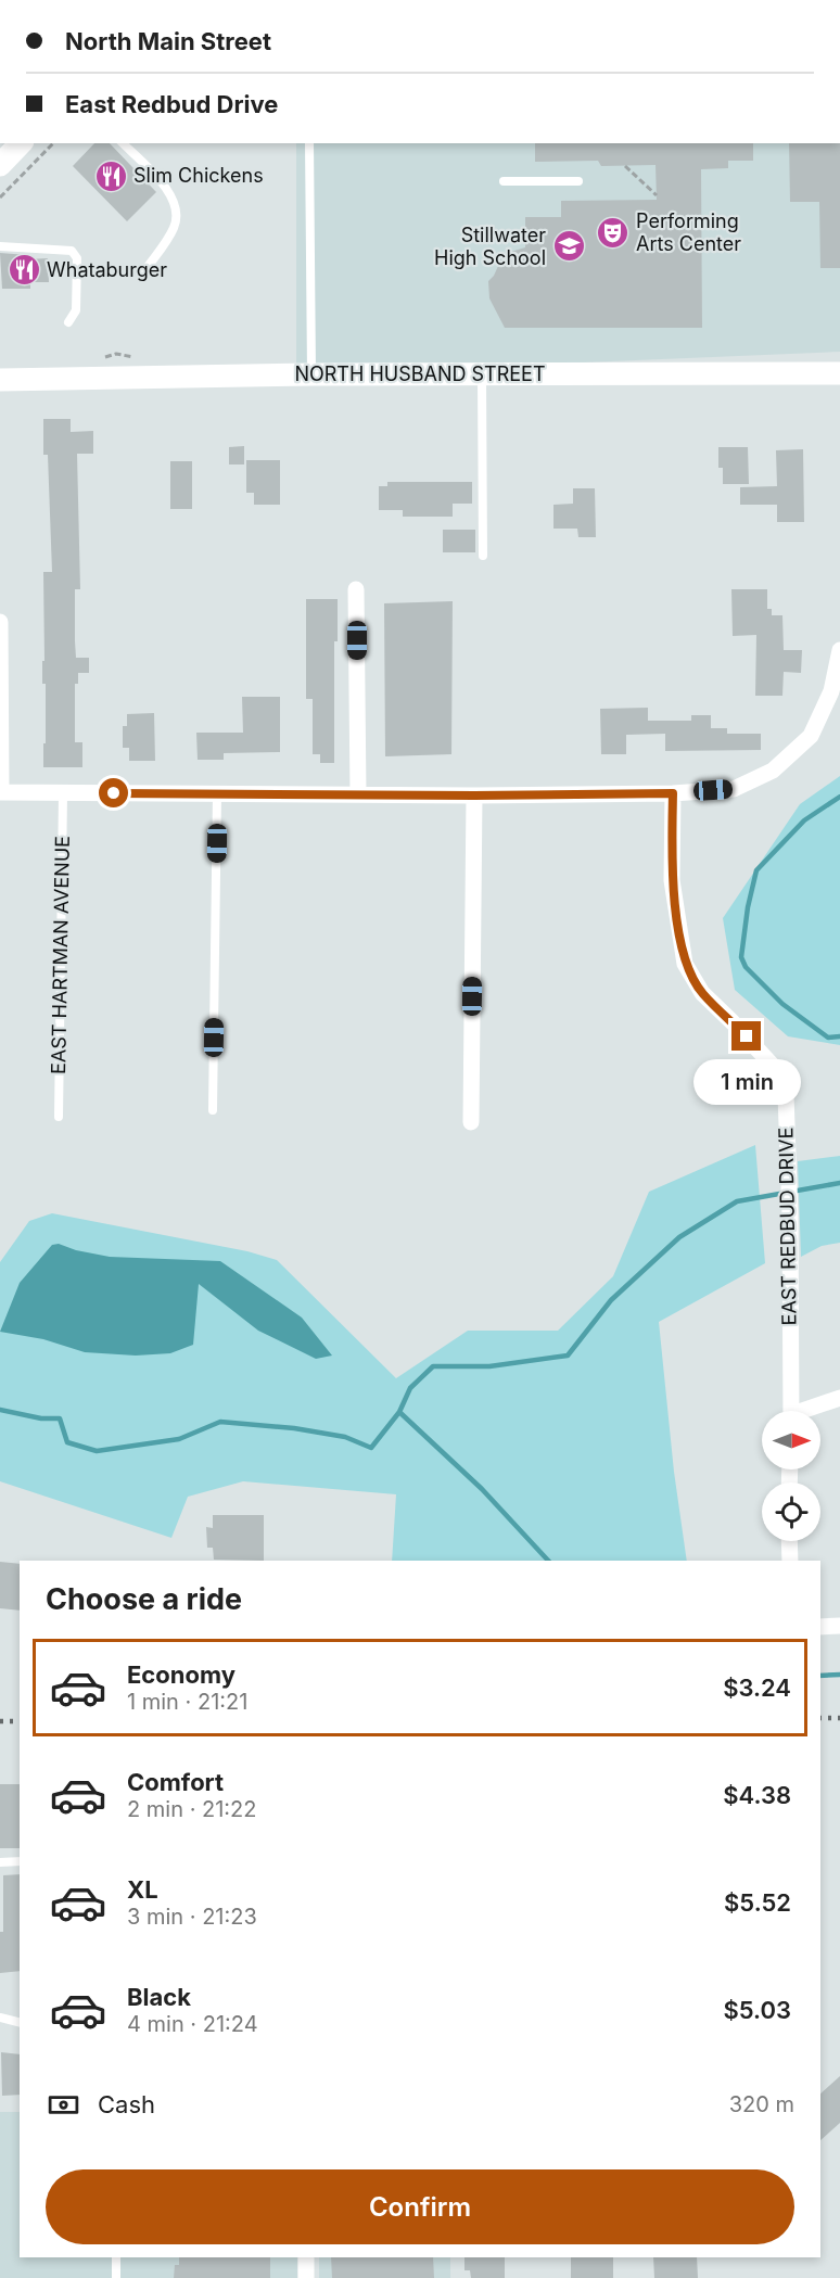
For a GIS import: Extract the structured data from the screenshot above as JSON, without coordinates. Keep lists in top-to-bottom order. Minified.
{"streets":{"street":["NORTH HUSBAND STREET","EAST REDBUD DRIVE"],"lane":["EAST HARTMAN AVENUE"]},"places":{"restaurant":["Slim Chickens","Whataburger"],"theatre":["Performing Arts Center"],"school or university":["Stillwater High School"]},"north":"right","page":{"banner":["North Main Street","East Redbud Drive"],"bubble":"1 min","heading":"Choose a ride","list":[{"name":"Economy","note":"1 min · 21:21","value":"$3.24"},{"name":"Comfort","note":"2 min · 21:22","value":"$4.38"},{"name":"XL","note":"3 min · 21:23","value":"$5.52"},{"name":"Black","note":"4 min · 21:24","value":"$5.03"}],"pay":["Cash","320 m"],"buttons":"Confirm"}}
